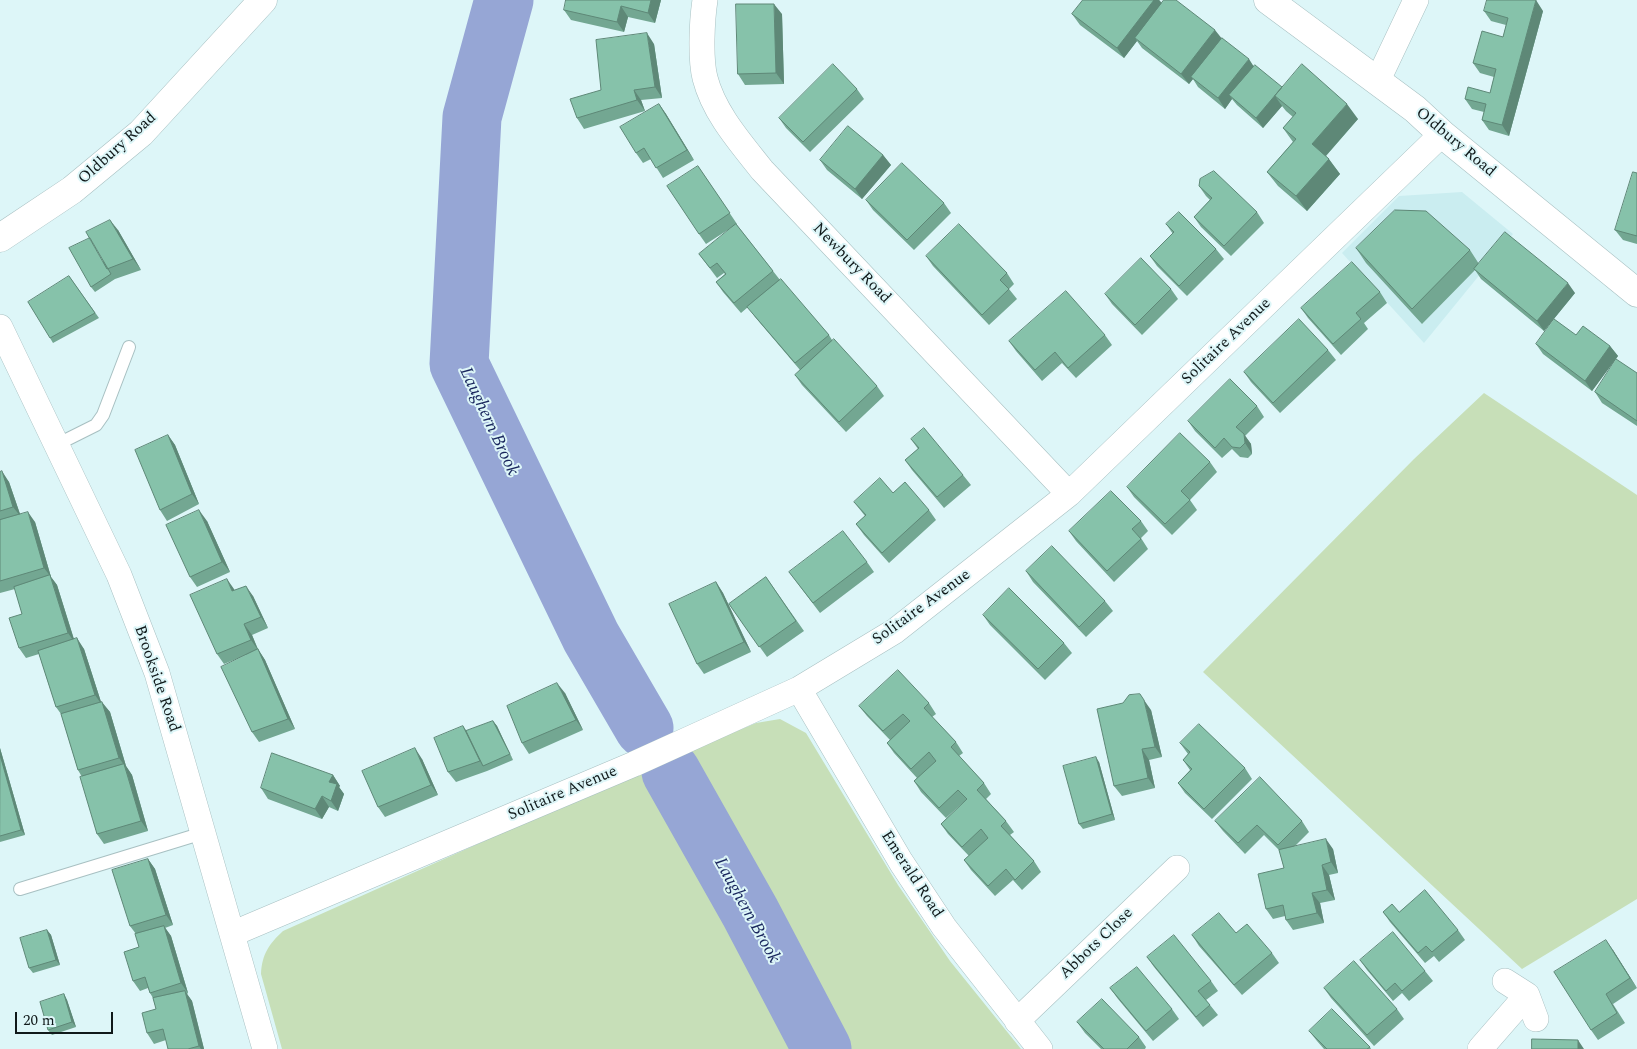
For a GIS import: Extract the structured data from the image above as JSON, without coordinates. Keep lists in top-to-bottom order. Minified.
{"streets":{"street":["Oldbury Road","Newbury Road","Solitaire Avenue","Brookside Road","Emerald Road","Abbots Close"]},"crossings":[["Oldbury Road","Solitaire Avenue"],["Newbury Road","Solitaire Avenue"],["Solitaire Avenue","Brookside Road"],["Solitaire Avenue","Emerald Road"],["Emerald Road","Abbots Close"]],"water":["Laughern Brook"],"scale_bar":"20 m"}
